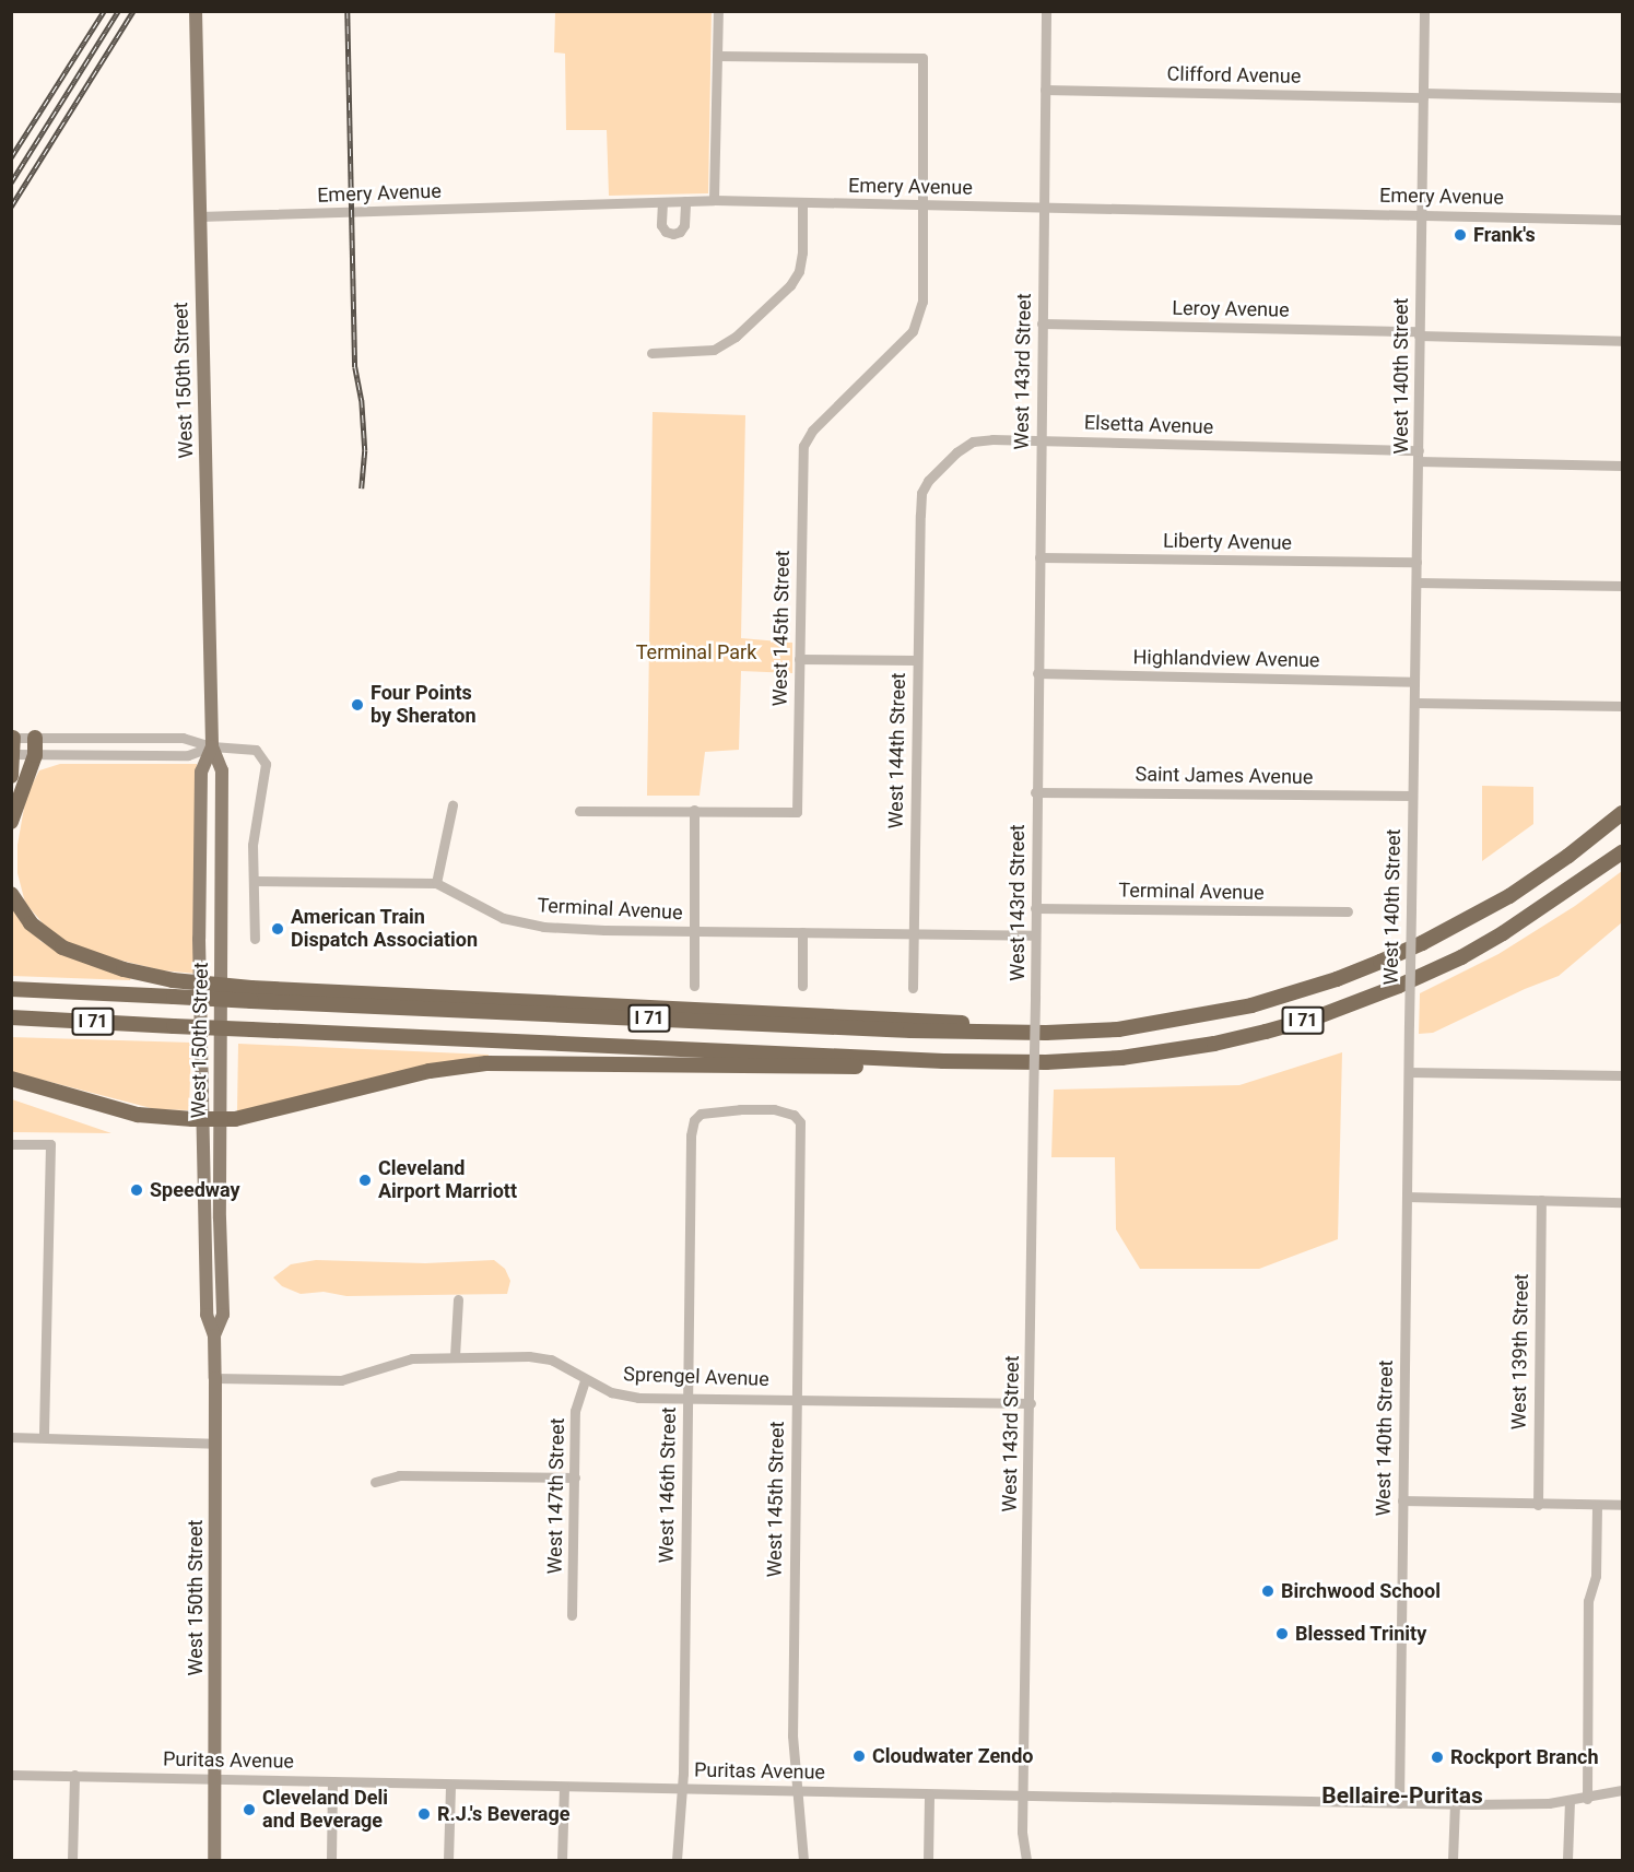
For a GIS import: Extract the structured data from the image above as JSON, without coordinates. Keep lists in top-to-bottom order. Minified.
{"streets":{"highway":["I 71"],"main road":["West 150th Street"],"street":["Clifford Avenue","Emery Avenue","Leroy Avenue","West 143rd Street","West 140th Street","Elsetta Avenue","Liberty Avenue","West 145th Street","Highlandview Avenue","West 144th Street","Saint James Avenue","Terminal Avenue","West 139th Street","Sprengel Avenue","West 146th Street","West 147th Street","Puritas Avenue"]},"crossings":[["Clifford Avenue","West 143rd Street"],["Clifford Avenue","West 140th Street"],["Emery Avenue","West 143rd Street"],["Emery Avenue","West 140th Street"],["Emery Avenue","West 150th Street"],["Emery Avenue","West 145th Street"],["Leroy Avenue","West 143rd Street"],["Leroy Avenue","West 140th Street"],["West 143rd Street","Elsetta Avenue"],["West 143rd Street","Liberty Avenue"],["West 143rd Street","Highlandview Avenue"],["West 143rd Street","Saint James Avenue"],["West 143rd Street","Terminal Avenue"],["West 143rd Street","Sprengel Avenue"],["West 143rd Street","Puritas Avenue"],["West 140th Street","Elsetta Avenue"],["West 140th Street","Liberty Avenue"],["West 140th Street","Highlandview Avenue"],["West 140th Street","Saint James Avenue"],["West 140th Street","Puritas Avenue"],["West 150th Street","Sprengel Avenue"],["West 150th Street","Puritas Avenue"],["Elsetta Avenue","West 144th Street"],["West 145th Street","Sprengel Avenue"],["West 145th Street","West 146th Street"],["West 145th Street","Puritas Avenue"],["West 144th Street","Terminal Avenue"],["Sprengel Avenue","West 146th Street"],["Sprengel Avenue","West 147th Street"],["West 146th Street","Puritas Avenue"]],"districts":["Bellaire-Puritas"],"parks":["Terminal Park"],"places":["Frank's","Four Points by Sheraton","American Train Dispatch Association","Cleveland Airport Marriott","Speedway","Birchwood School","Blessed Trinity","Cloudwater Zendo","Rockport Branch","Cleveland Deli and Beverage","R.J.'s Beverage"]}
